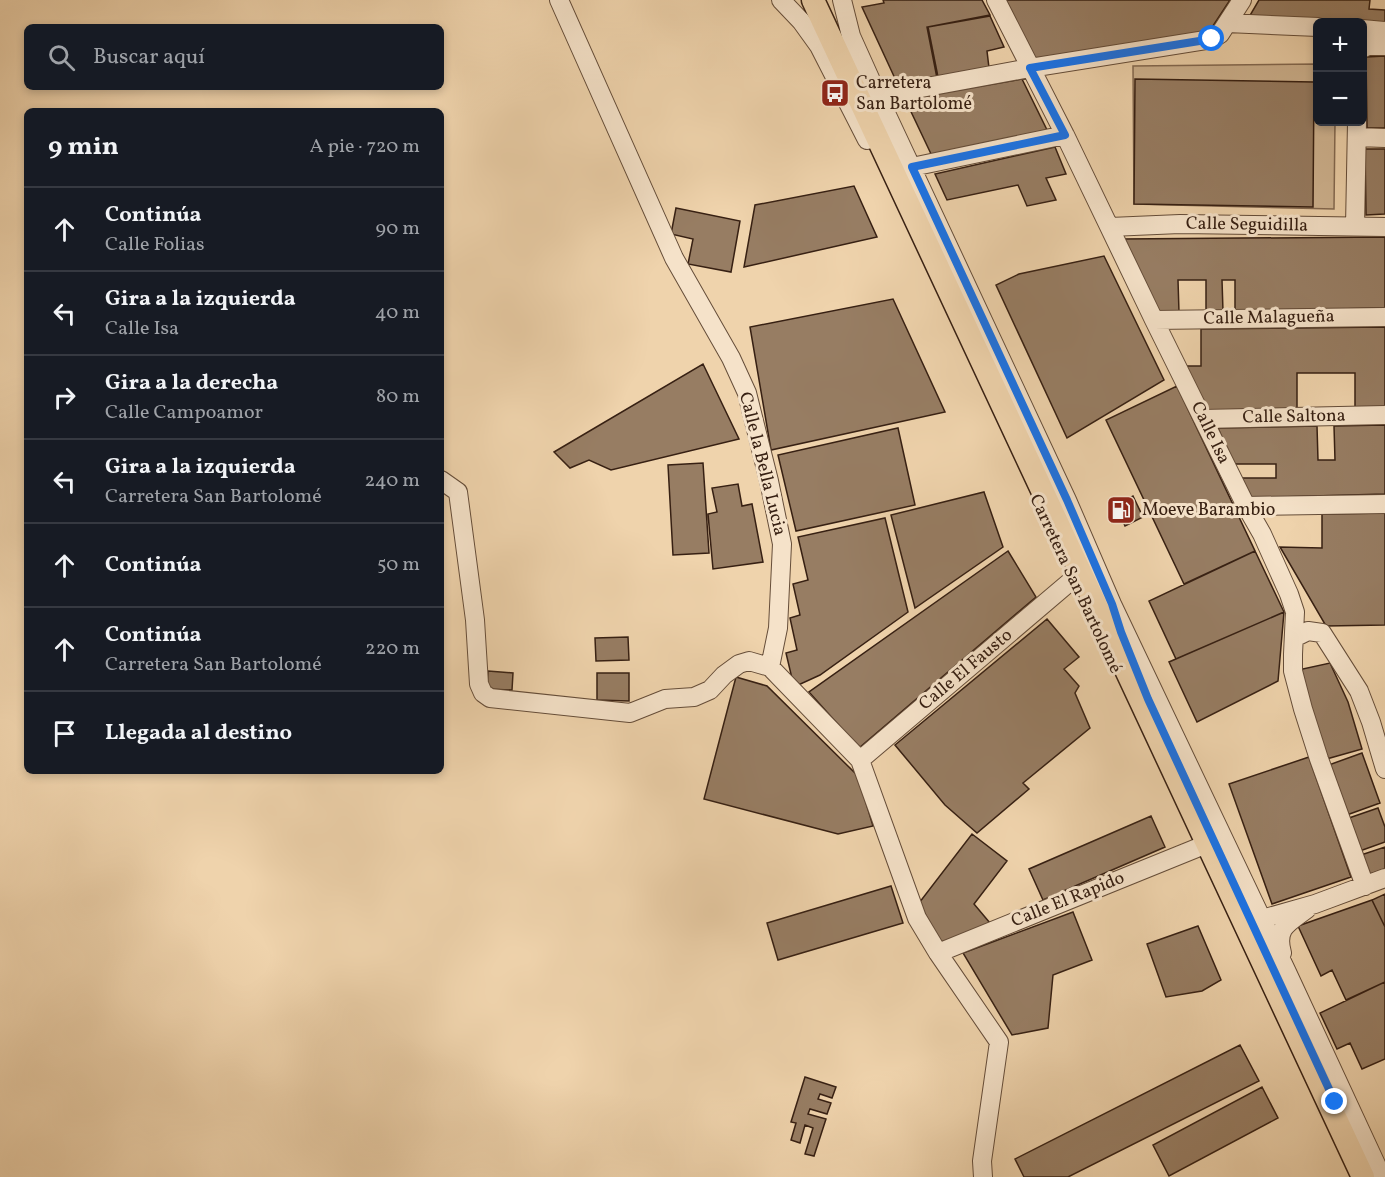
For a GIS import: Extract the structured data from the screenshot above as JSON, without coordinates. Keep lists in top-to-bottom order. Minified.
{"streets":{"main road":["Carretera San Bartolomé"],"street":["Calle Seguidilla","Calle Malagueña","Calle Saltona","Calle Isa","Calle la Bella Lucia","Calle El Fausto","Calle El Rapido"]},"crossings":[["Calle Seguidilla","Calle Isa"],["Calle Malagueña","Calle Isa"],["Calle Saltona","Calle Isa"],["Carretera San Bartolomé","Calle El Fausto"],["Carretera San Bartolomé","Calle El Rapido"]],"places":{"bus stop":["Carretera San Bartolomé"],"fuel station":["Moeve Barambio"]},"page":{"map_buttons":["+","−"],"search":"Buscar aquí","heading":["9 min","A pie · 720 m"],"list":[["Continúa","Calle Folias","90 m"],["Gira a la izquierda","Calle Isa","40 m"],["Gira a la derecha","Calle Campoamor","80 m"],["Gira a la izquierda","Carretera San Bartolomé","240 m"],["Continúa","50 m"],["Continúa","Carretera San Bartolomé","220 m"],"Llegada al destino"]}}
